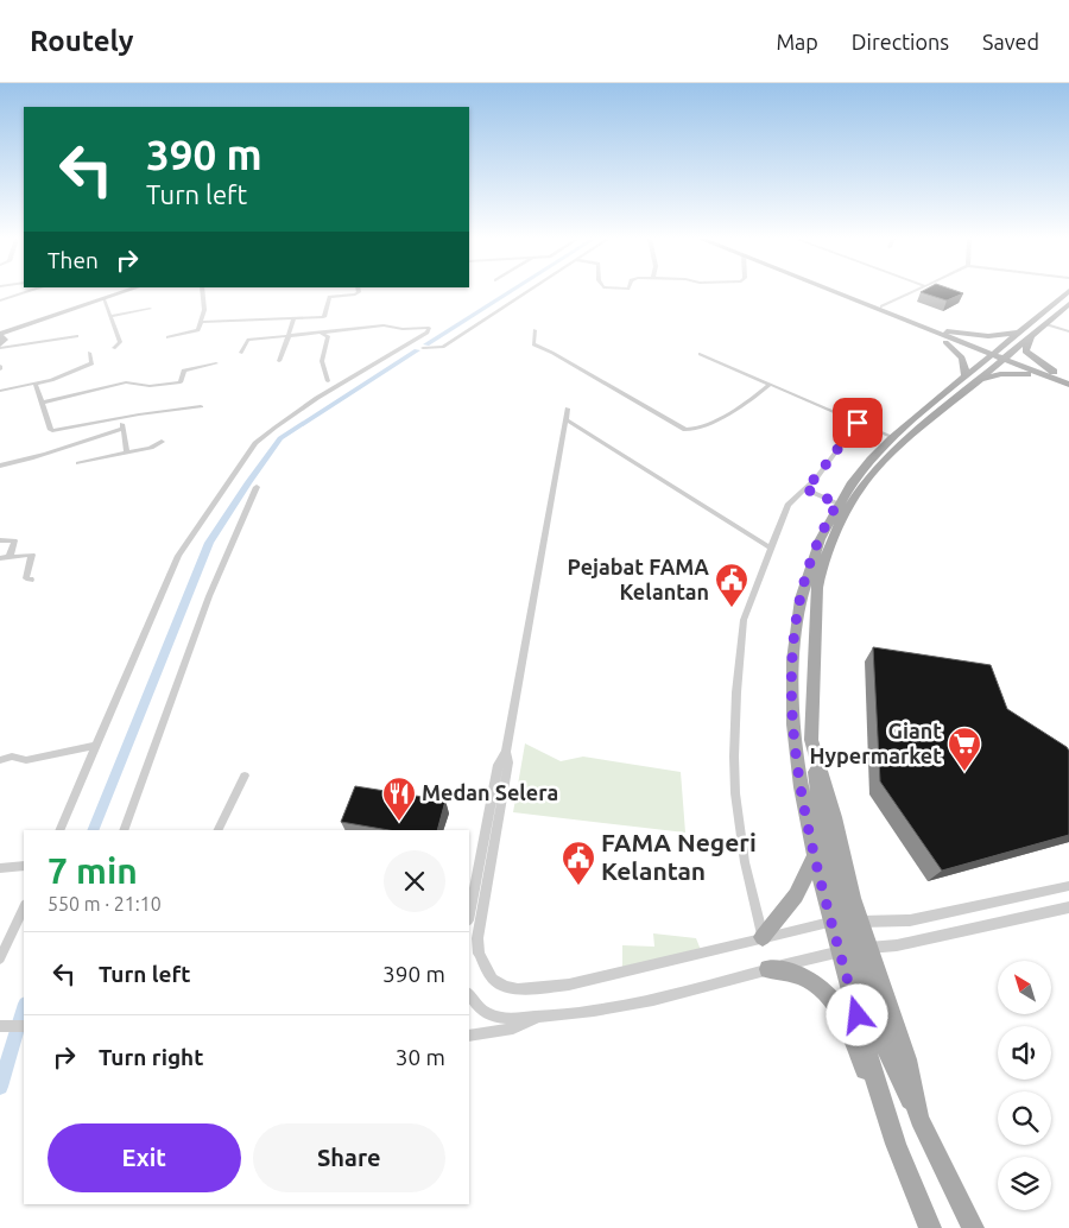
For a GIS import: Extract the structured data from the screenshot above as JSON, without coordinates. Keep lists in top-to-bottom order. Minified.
{"places":{"public building":["Pejabat FAMA Kelantan","FAMA Negeri Kelantan"],"supermarket":["Giant Hypermarket"],"restaurant":["Medan Selera"]},"north":"top left","page":{"header":"Routely","nav":["Map","Directions","Saved"],"turn":["390 m","Turn left"],"then":"Then","heading":["7 min","550 m · 21:10"],"list":[{"name":"Turn left","value":"390 m"},{"name":"Turn right","value":"30 m"}],"buttons":["Exit","Share"]}}
